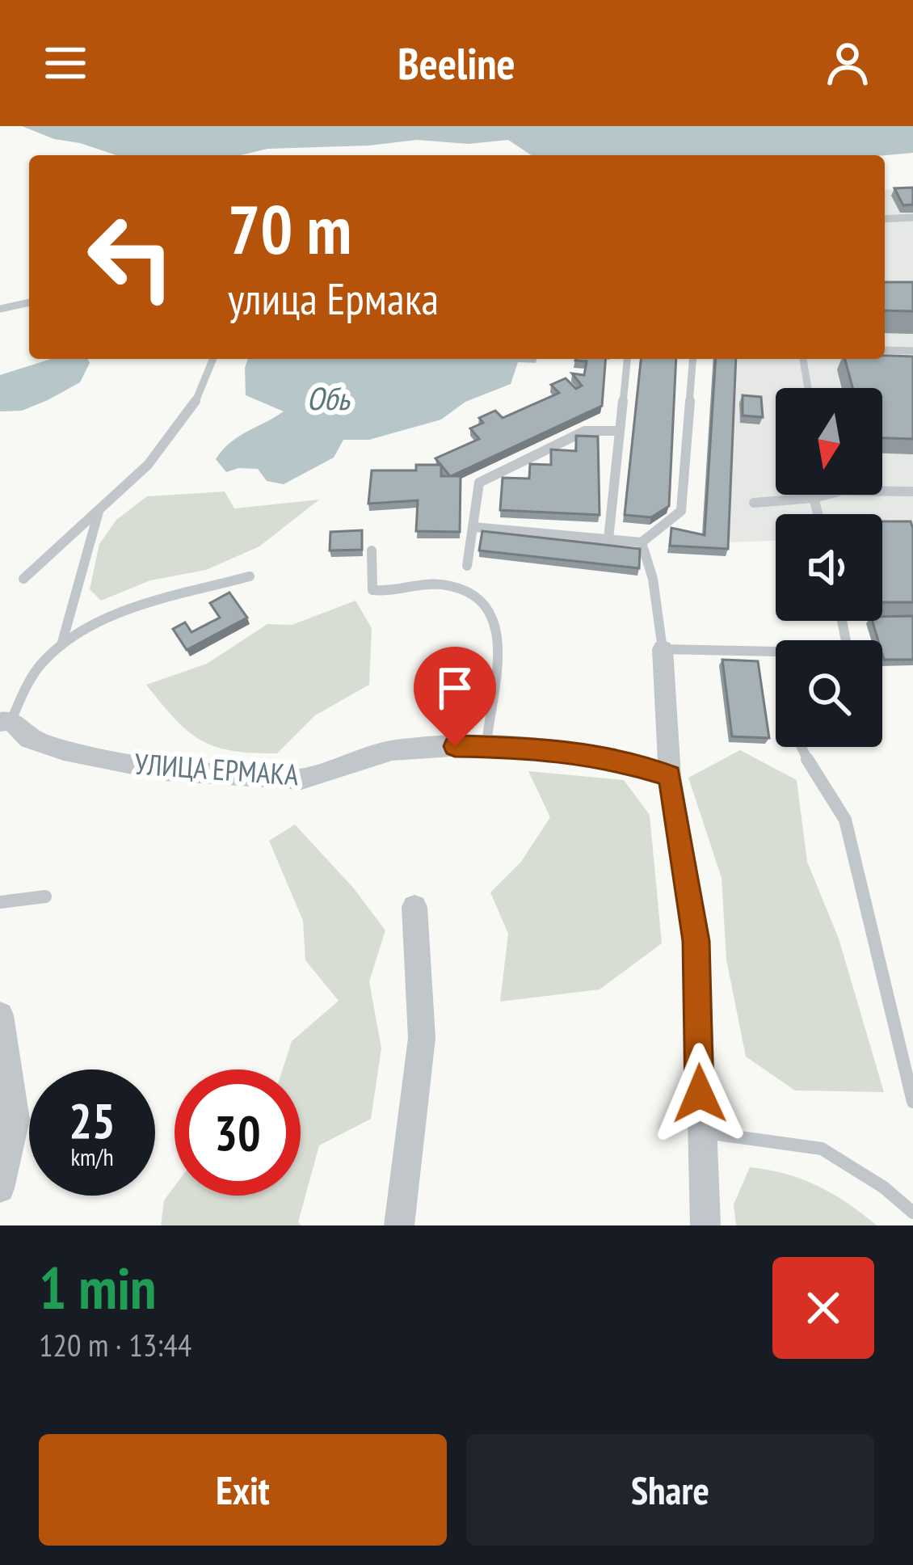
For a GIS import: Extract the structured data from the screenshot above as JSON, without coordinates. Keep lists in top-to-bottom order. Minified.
{"streets":{"street":["УЛИЦА ЕРМАКА"]},"water":["Обь"],"north":"bottom","page":{"header":"Beeline","turn":["70 m","улица Ермака"],"speed":"25 km/h","limit":"30","heading":["1 min","120 m · 13:44"],"buttons":["Exit","Share"]}}
